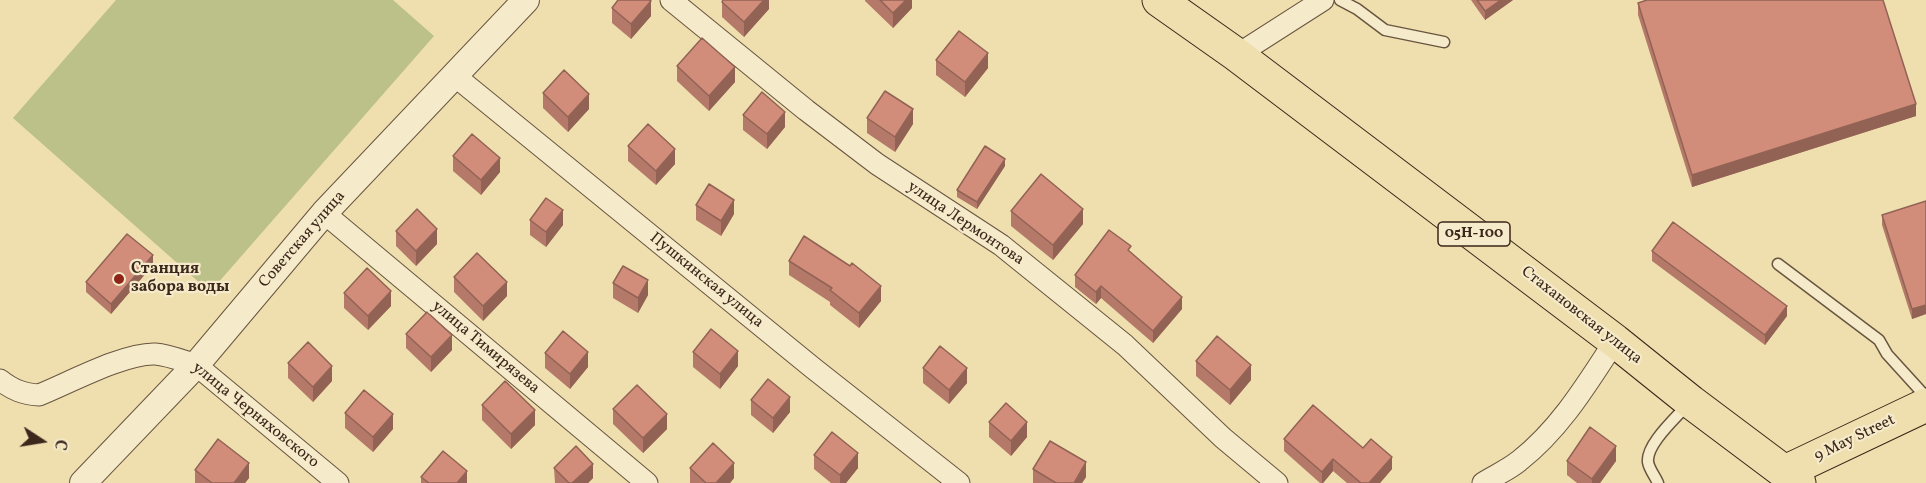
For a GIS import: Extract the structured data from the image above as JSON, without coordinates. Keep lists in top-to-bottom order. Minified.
{"streets":{"main road":["05Н-100","Стахановская улица","9 May Street"],"street":["улица Лермонтова","Советская улица","Пушкинская улица","улица Тимирязева","улица Черняховского"]},"crossings":[["Советская улица","Пушкинская улица"],["Советская улица","улица Тимирязева"],["Советская улица","улица Черняховского"],["Стахановская улица","9 May Street"]],"places":["Станция забора воды"],"north":"right"}
